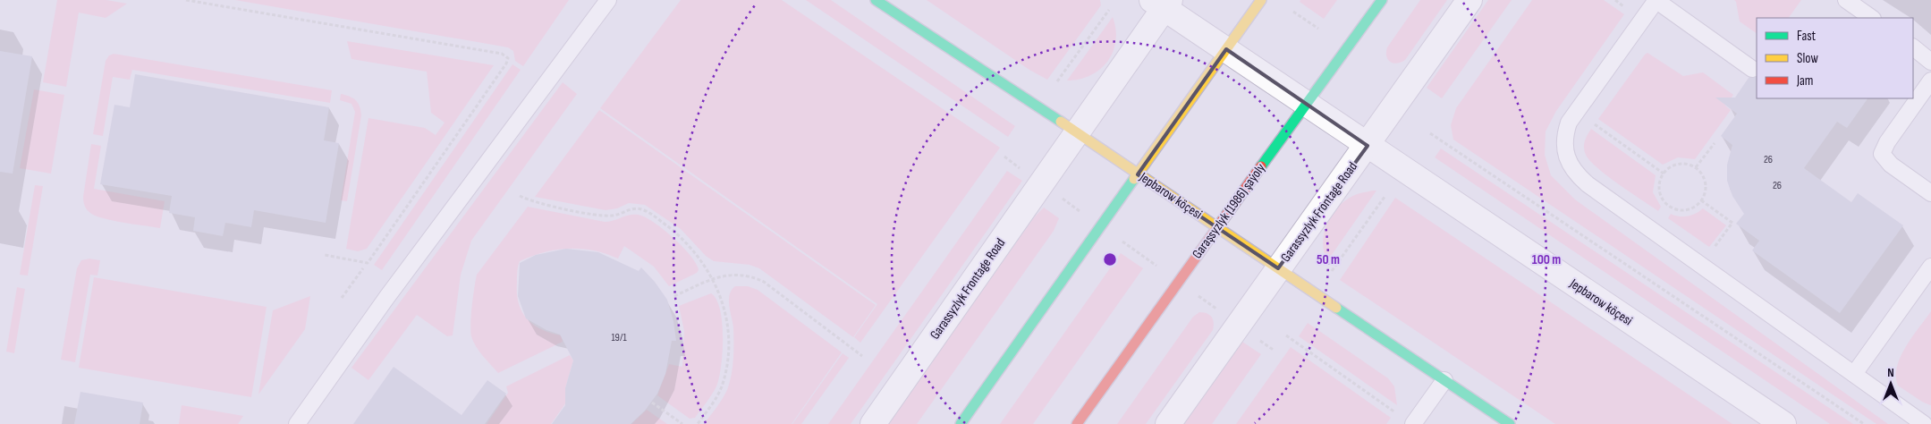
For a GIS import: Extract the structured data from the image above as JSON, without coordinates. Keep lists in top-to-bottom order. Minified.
{"streets":{"main road":["Jepbarow köçesi","Garaşsyzlyk (1986) şaýoly"],"street":["Garassyzlyk Frontage Road"]},"crossings":[["Jepbarow köçesi","Garaşsyzlyk (1986) şaýoly"],["Jepbarow köçesi","Garassyzlyk Frontage Road"]],"house_numbers":["26","26","19/1"],"legend":["Fast","Slow","Jam"],"north":"top","rings":["50 m","100 m"]}
